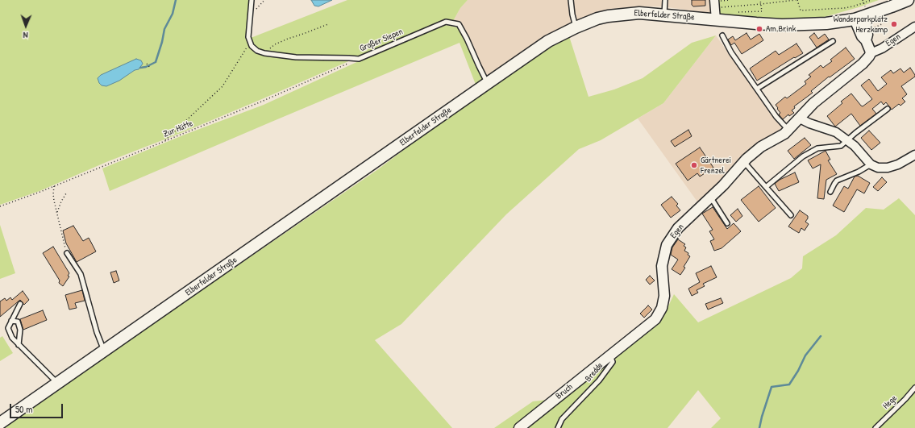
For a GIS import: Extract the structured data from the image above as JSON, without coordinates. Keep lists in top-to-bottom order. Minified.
{"streets":{"main road":["Elberfelder Straße"],"street":["Egen","Bruch"],"lane":["Großer Siepen","Bredde","Hege"],"path":["Zur Hütte"]},"crossings":[["Elberfelder Straße","Großer Siepen"],["Großer Siepen","Zur Hütte"],["Egen","Bredde"],["Egen","Bruch"],["Bredde","Bruch"]],"places":["Wanderparkplatz Herzkamp","Am Brink","Gärtnerei Frenzel"],"scale_bar":"50 m","north":"bottom"}
